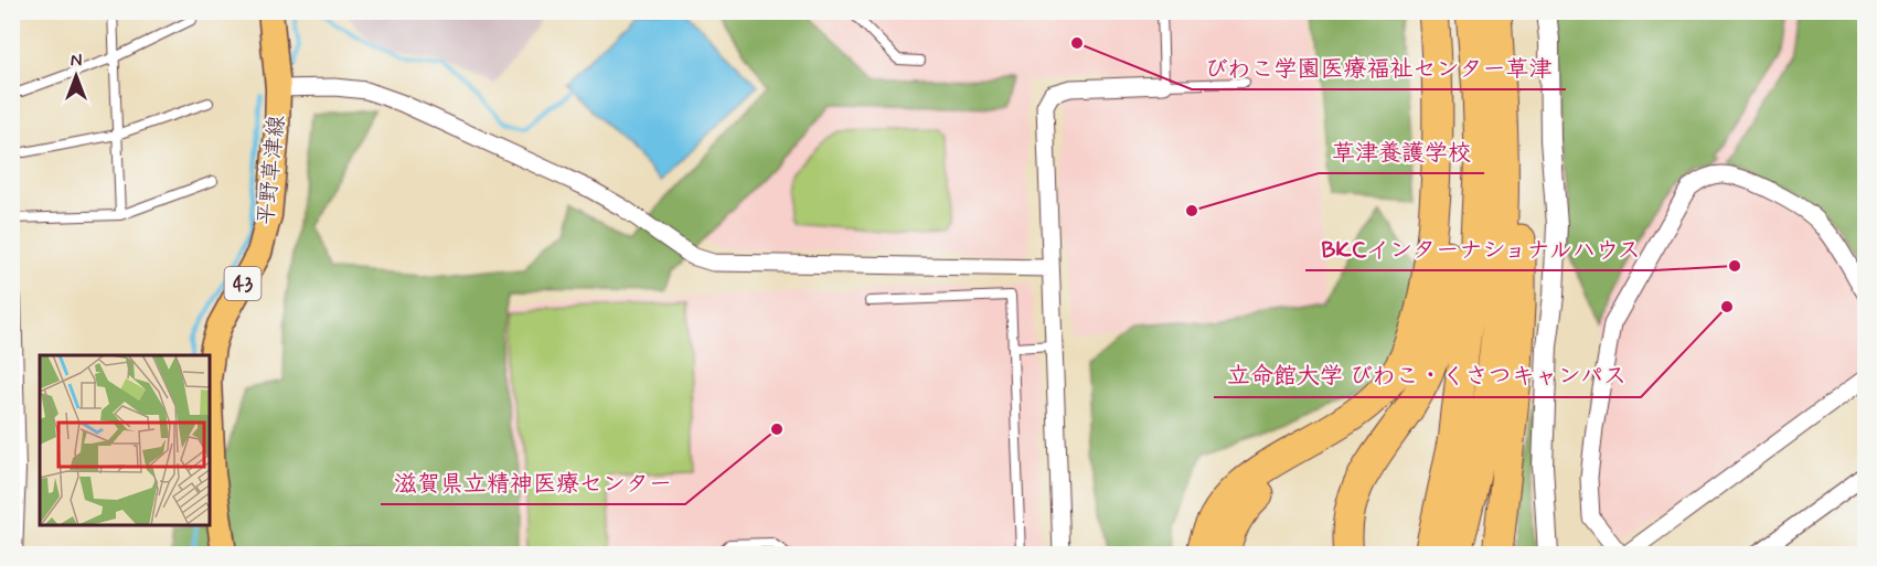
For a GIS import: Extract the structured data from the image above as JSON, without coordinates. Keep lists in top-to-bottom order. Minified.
{"streets":{"main road":["平野草津線","43"]},"places":["びわこ学園医療福祉センター草津","草津養護学校","BKCインターナショナルハウス","立命館大学 びわこ・くさつキャンパス","滋賀県立精神医療センター"],"north":"top"}
